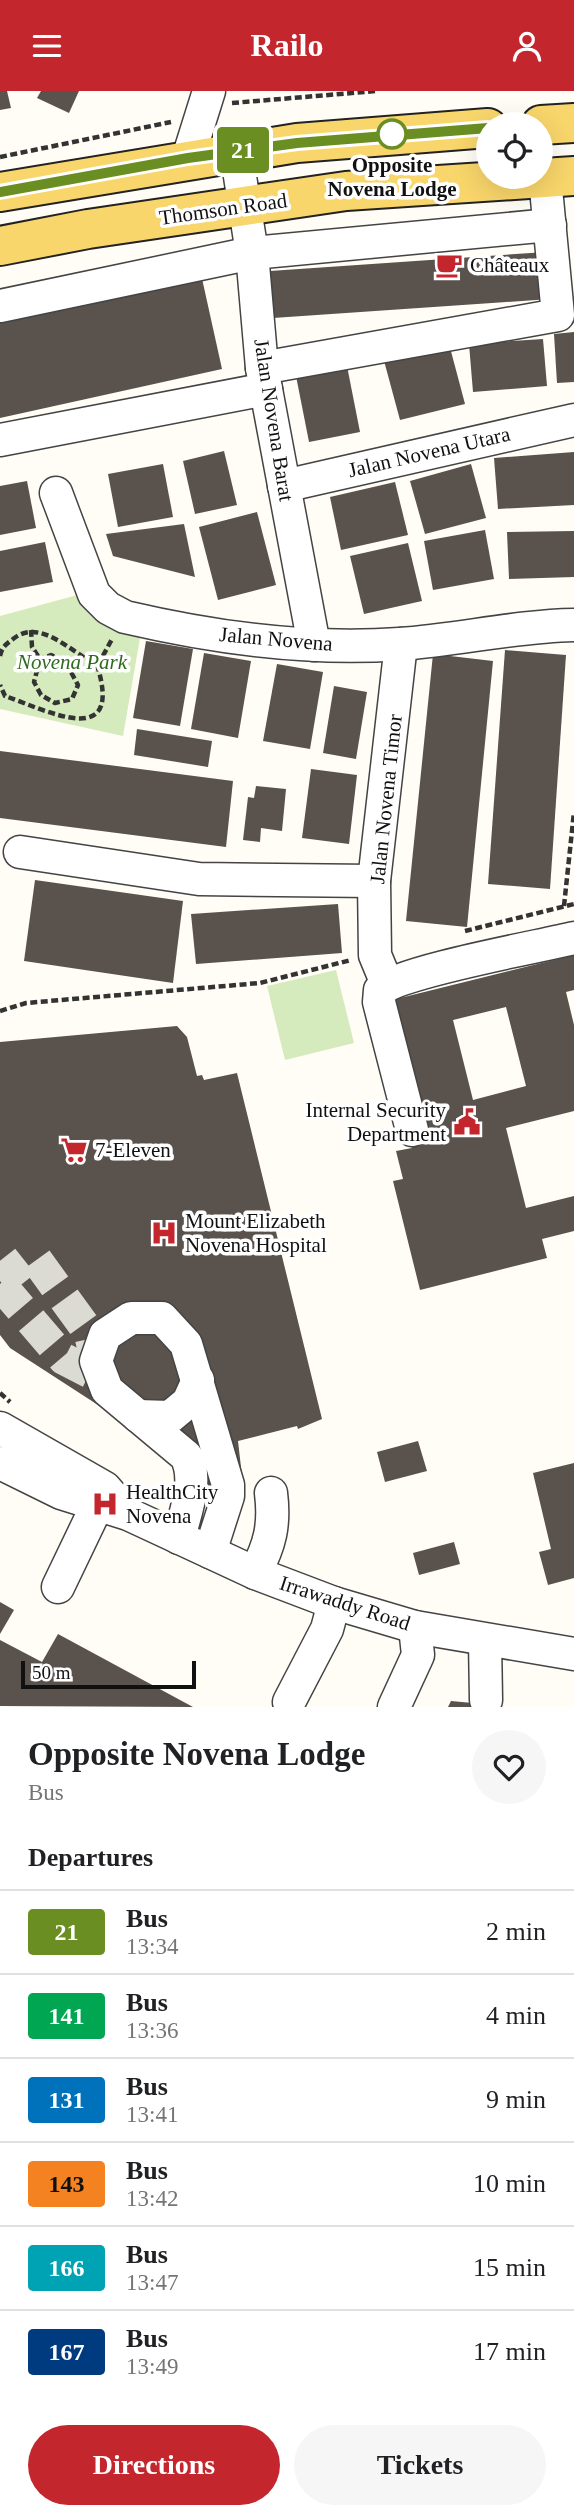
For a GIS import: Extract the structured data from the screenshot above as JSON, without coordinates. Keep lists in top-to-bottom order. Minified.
{"streets":{"main road":["Thomson Road"],"street":["Jalan Novena Barat","Jalan Novena Utara","Jalan Novena","Jalan Novena Timor","Irrawaddy Road"]},"crossings":[["Thomson Road","Jalan Novena Barat"],["Jalan Novena Barat","Jalan Novena Utara"],["Jalan Novena Barat","Jalan Novena"],["Jalan Novena","Jalan Novena Timor"]],"parks":["Novena Park"],"places":{"other":["Opposite Novena Lodge"],"cafe":["Châteaux"],"public building":["Internal Security Department"],"supermarket":["7-Eleven"],"hospital":["Mount Elizabeth Novena Hospital","HealthCity Novena"]},"lines":["bus line 21"],"scale_bar":"50 m","page":{"header":"Railo","on_map":"21","scale":"50 m","heading":[["Opposite Novena Lodge","Bus"],"Departures"],"list":[{"mark":"21","name":"Bus","note":"13:34","value":"2 min"},{"mark":"141","name":"Bus","note":"13:36","value":"4 min"},{"mark":"131","name":"Bus","note":"13:41","value":"9 min"},{"mark":"143","name":"Bus","note":"13:42","value":"10 min"},{"mark":"166","name":"Bus","note":"13:47","value":"15 min"},{"mark":"167","name":"Bus","note":"13:49","value":"17 min"}],"buttons":["Directions","Tickets"]}}
